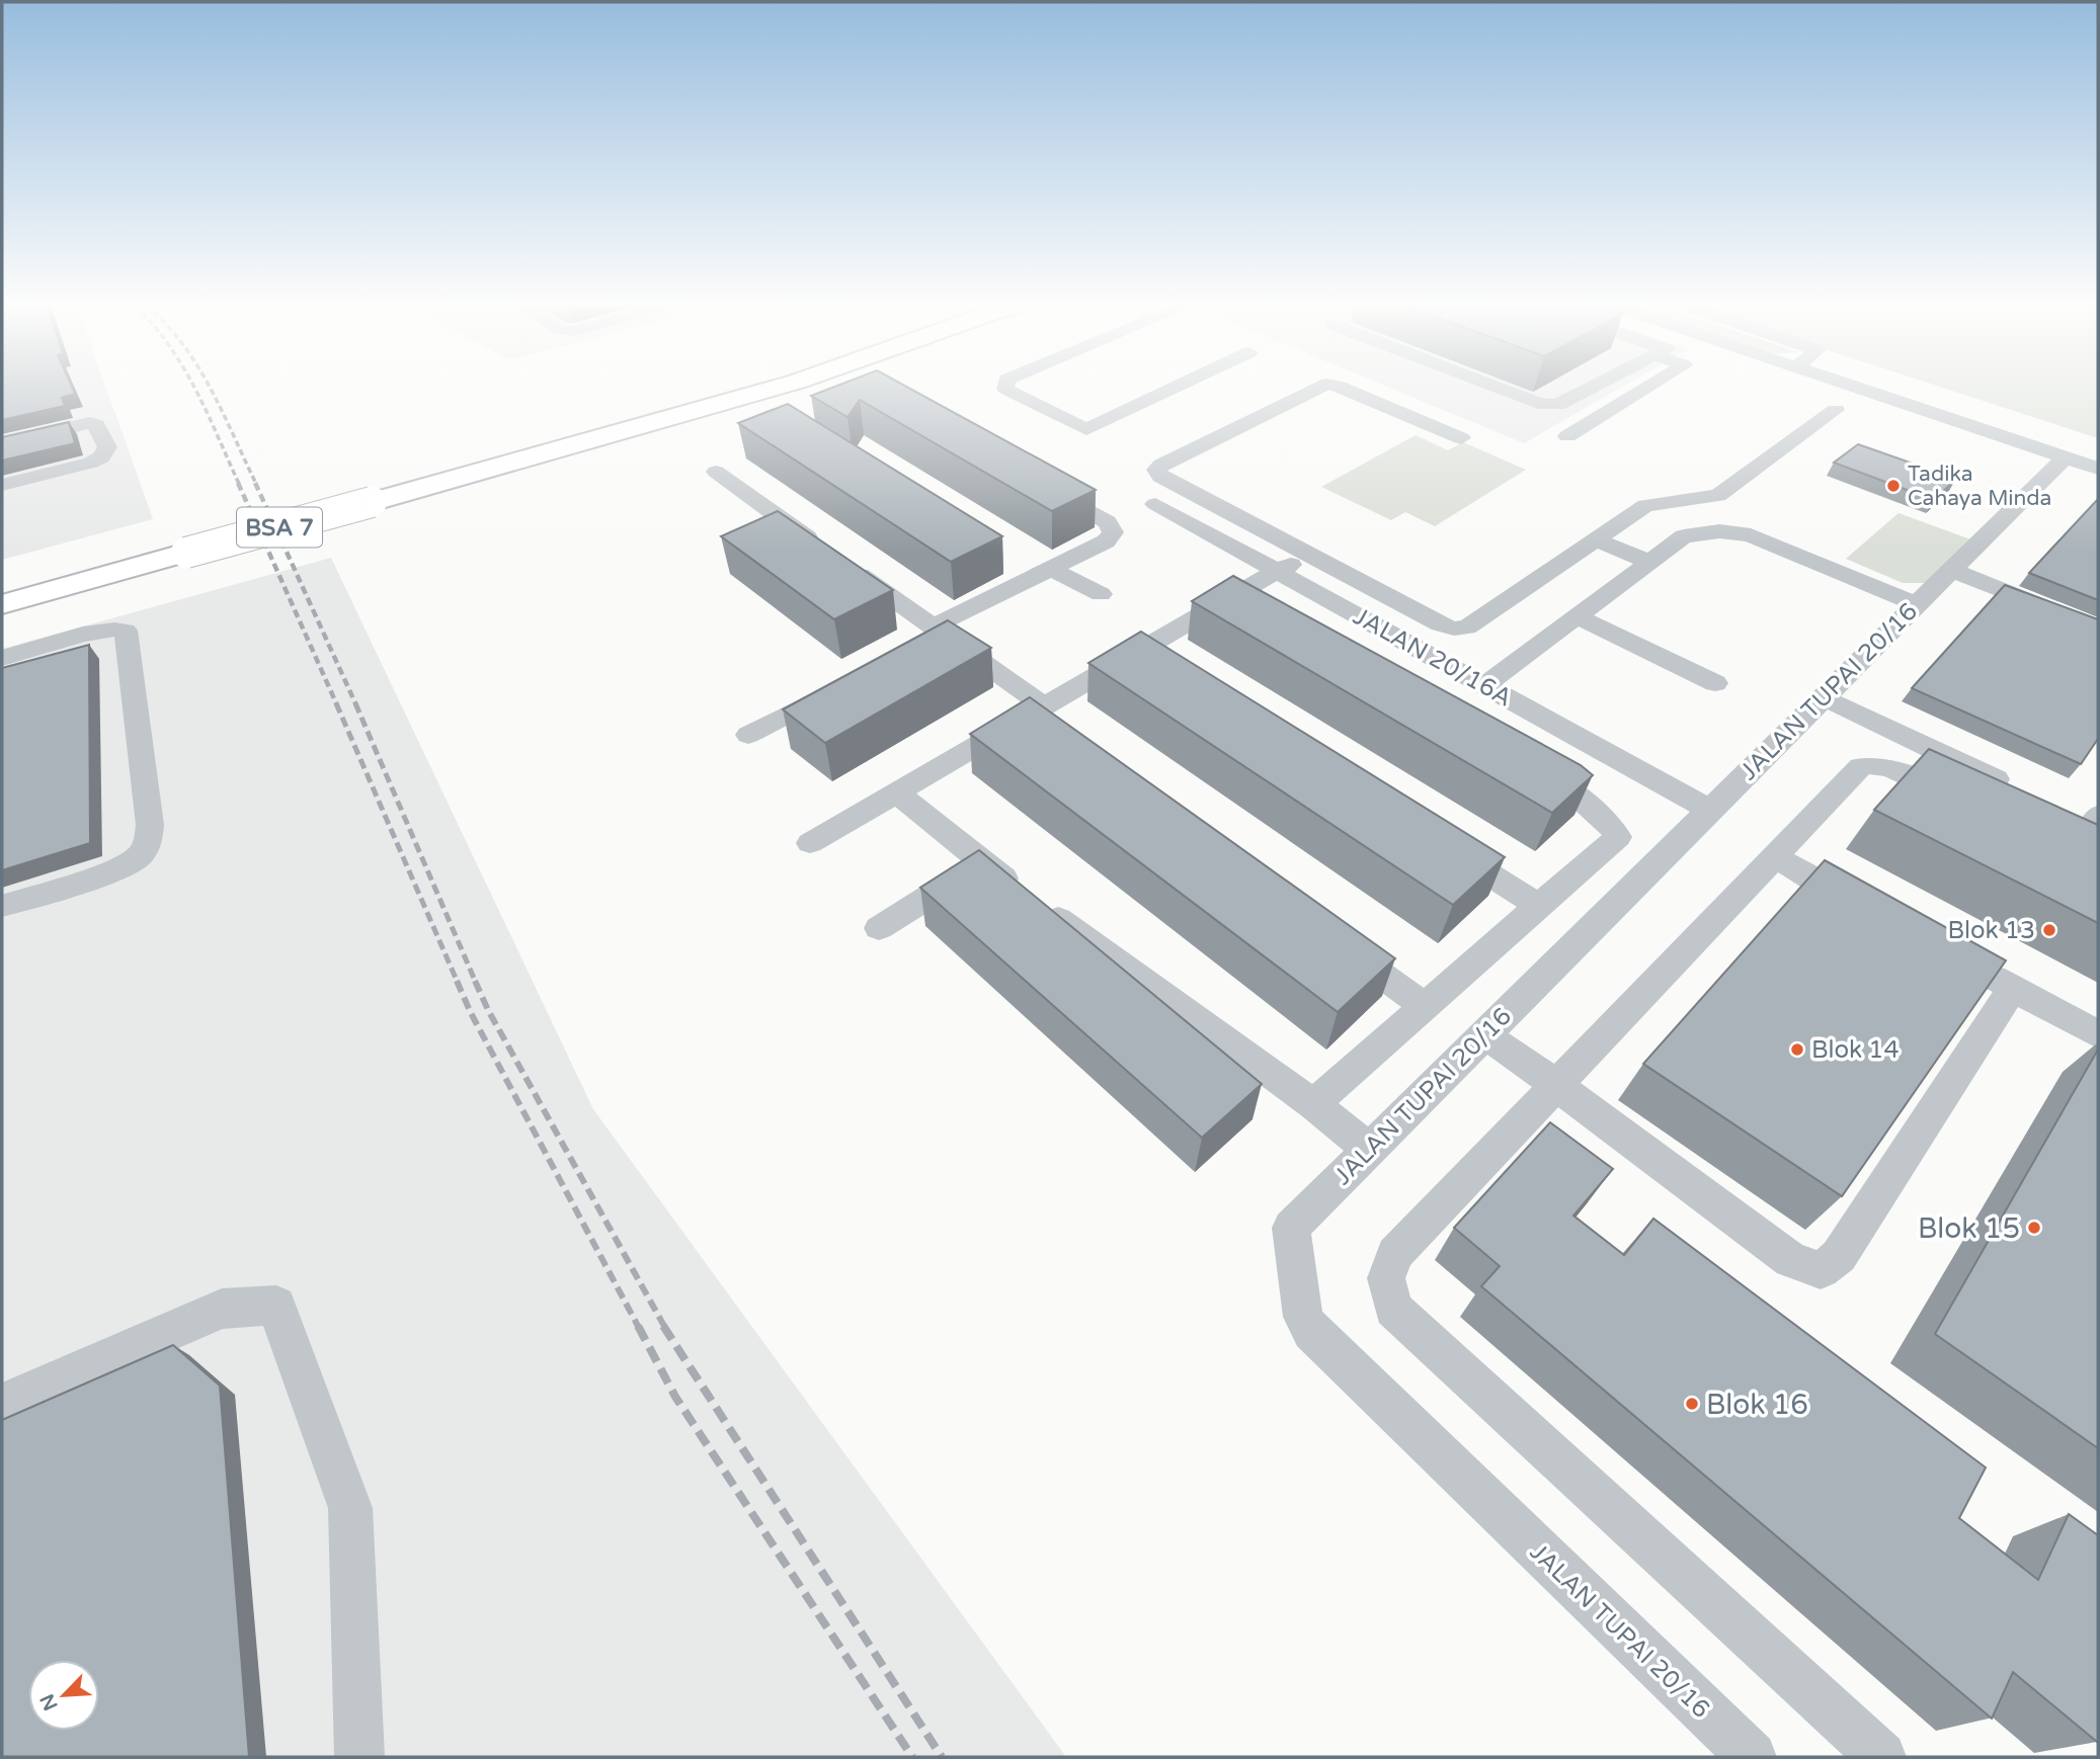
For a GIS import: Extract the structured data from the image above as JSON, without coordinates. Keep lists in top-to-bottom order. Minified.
{"streets":{"main road":["BSA 7"],"street":["JALAN 20/16A","JALAN TUPAI 20/16"]},"crossings":[["JALAN 20/16A","JALAN TUPAI 20/16"]],"places":["Tadika Cahaya Minda","Blok 13","Blok 14","Blok 15","Blok 16"],"north":"bottom left"}
